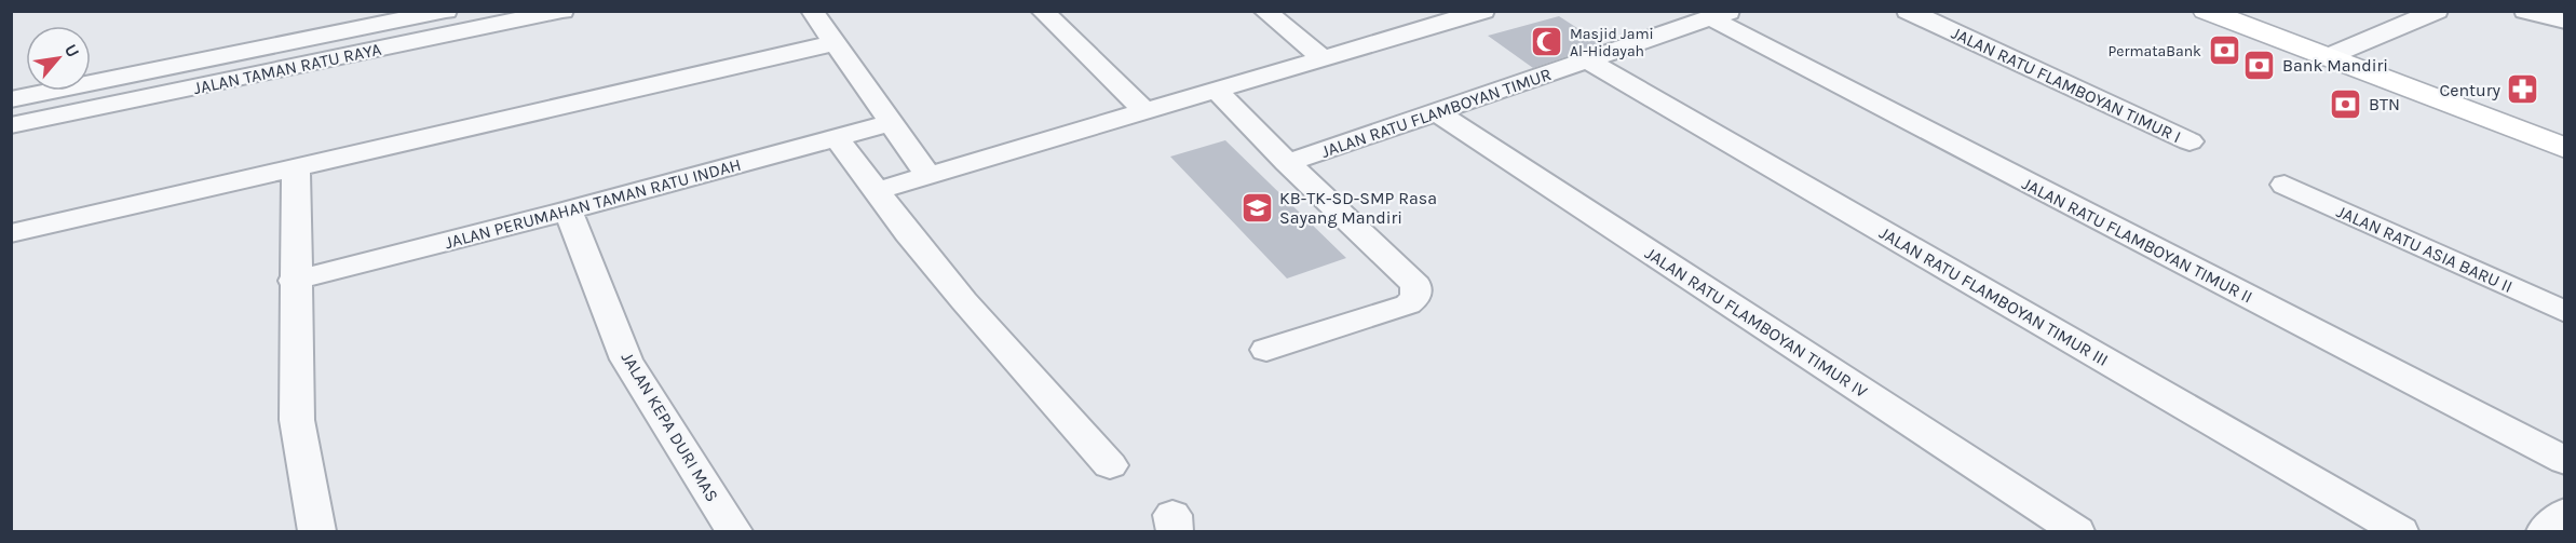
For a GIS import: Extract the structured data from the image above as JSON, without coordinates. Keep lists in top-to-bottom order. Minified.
{"streets":{"street":["JALAN TAMAN RATU RAYA","JALAN RATU FLAMBOYAN TIMUR I","JALAN RATU FLAMBOYAN TIMUR","JALAN PERUMAHAN TAMAN RATU INDAH","JALAN RATU FLAMBOYAN TIMUR II","JALAN RATU ASIA BARU II","JALAN RATU FLAMBOYAN TIMUR III","JALAN RATU FLAMBOYAN TIMUR IV","JALAN KEPA DURI MAS"]},"crossings":[["JALAN RATU FLAMBOYAN TIMUR","JALAN RATU FLAMBOYAN TIMUR II"],["JALAN RATU FLAMBOYAN TIMUR","JALAN RATU FLAMBOYAN TIMUR III"],["JALAN RATU FLAMBOYAN TIMUR","JALAN RATU FLAMBOYAN TIMUR IV"],["JALAN PERUMAHAN TAMAN RATU INDAH","JALAN KEPA DURI MAS"]],"places":{"mosque":["Masjid Jami Al-Hidayah"],"bank":["PermataBank","Bank Mandiri","BTN"],"pharmacy":["Century"],"school or university":["KB-TK-SD-SMP Rasa Sayang Mandiri"]},"north":"top right"}
